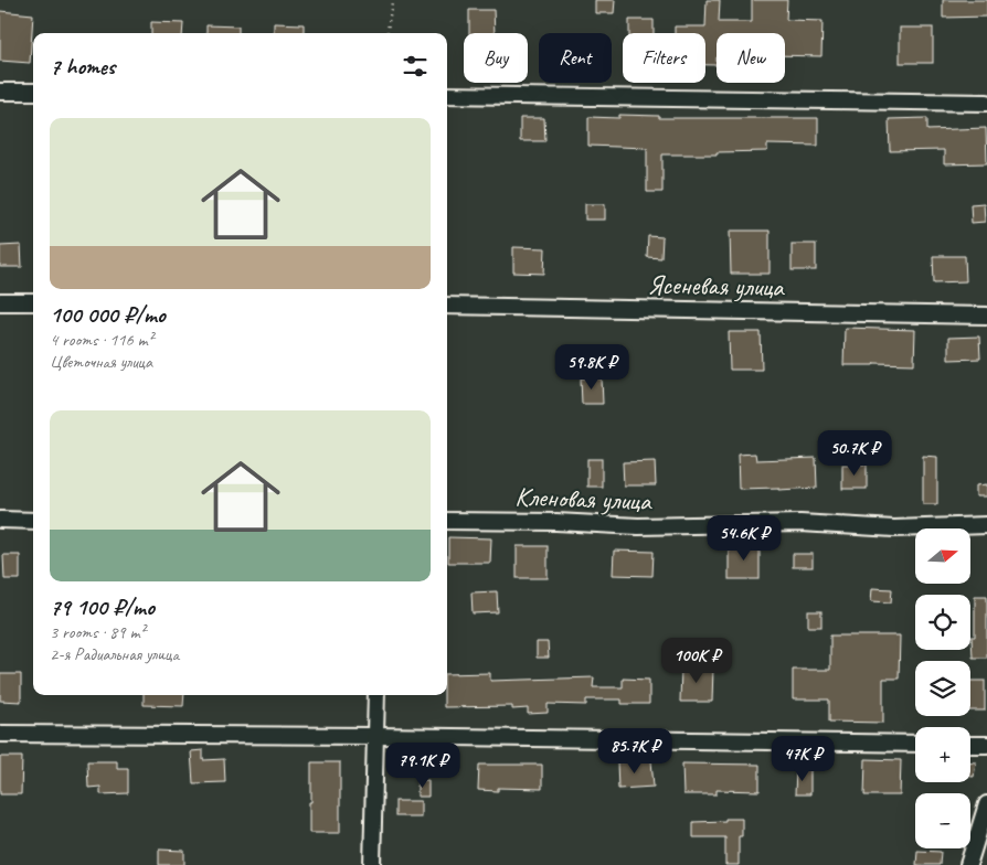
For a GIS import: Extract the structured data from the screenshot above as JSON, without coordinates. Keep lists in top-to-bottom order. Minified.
{"streets":{"street":["Ясеневая улица","Кленовая улица"]},"north":"right","page":{"chip":["Buy","Rent","Filters","New"],"heading":"7 homes","list":[{"name":"100 000 ₽/mo","note":"4 rooms · 116 m² · Цветочная улица"},{"name":"79 100 ₽/mo","note":"3 rooms · 89 m² · 2-я Радиальная улица"}],"price":["59.8K ₽","50.7K ₽","54.6K ₽","100K ₽","85.7K ₽","47K ₽","79.1K ₽"],"map_buttons":["+","−"]}}
